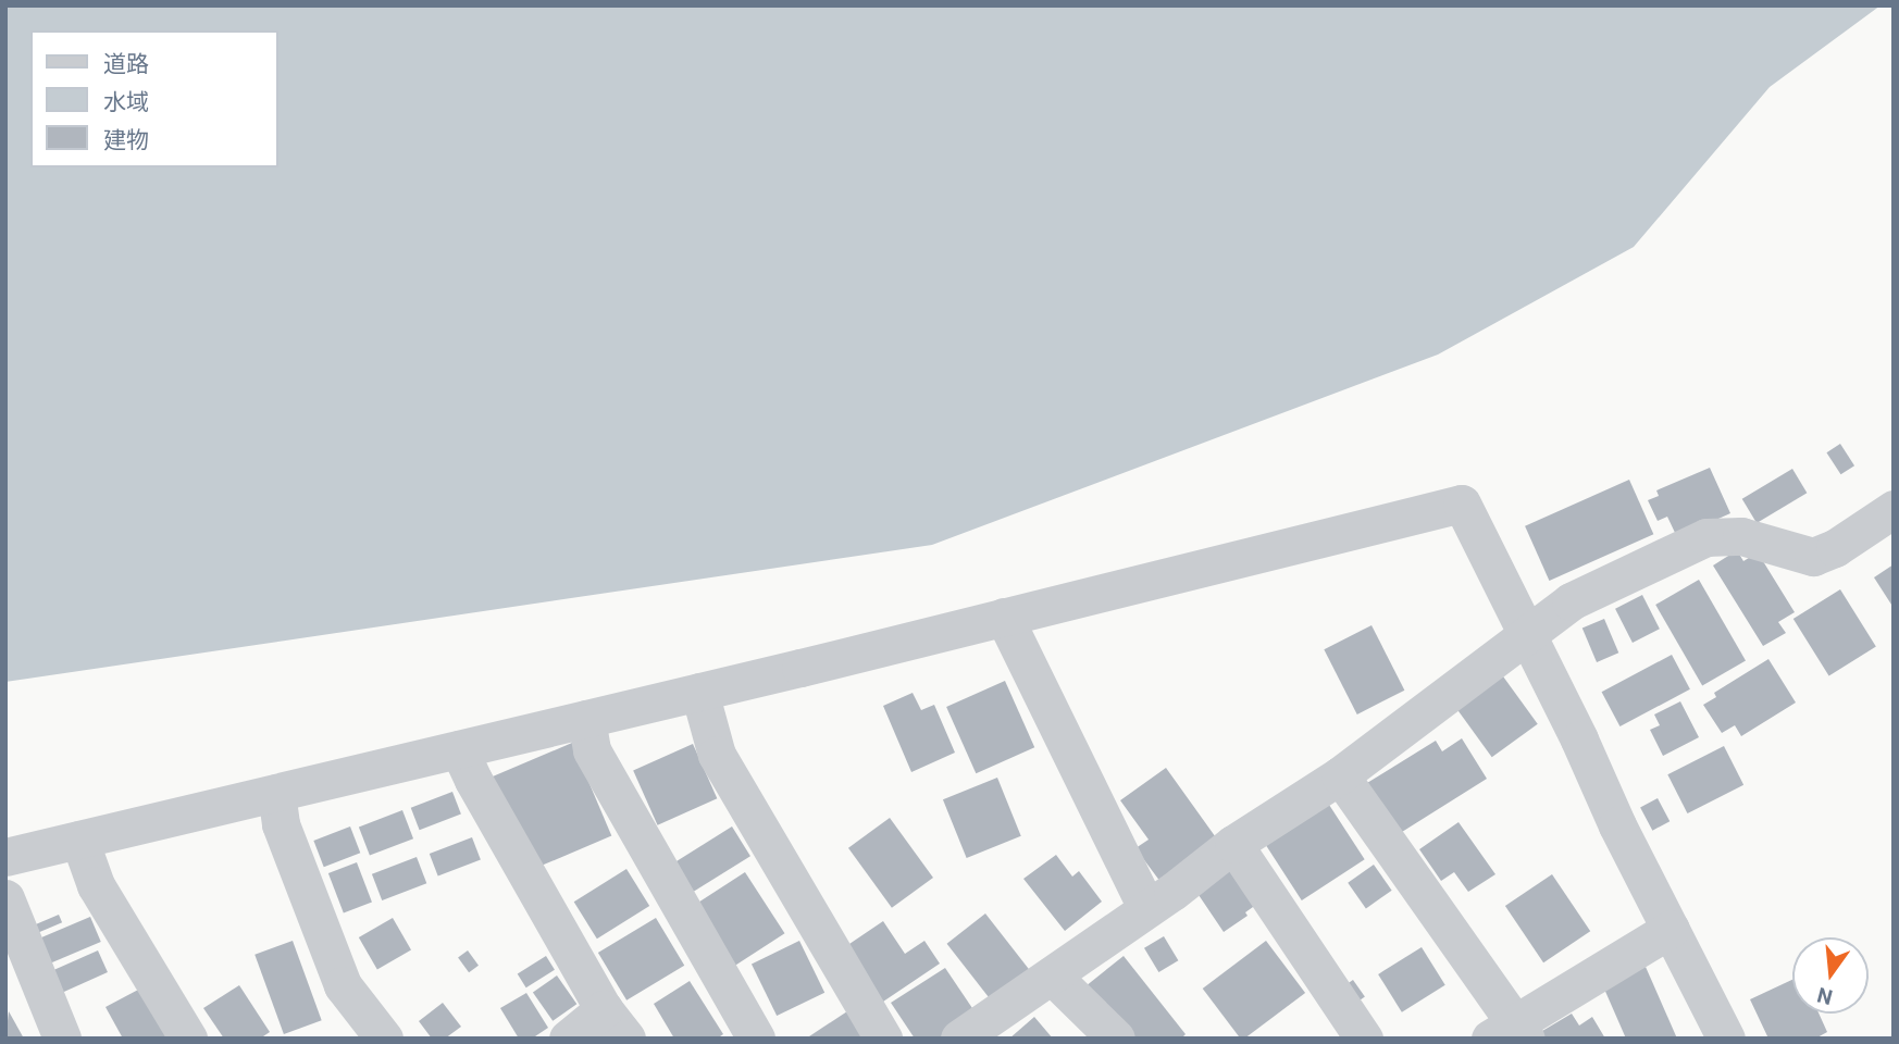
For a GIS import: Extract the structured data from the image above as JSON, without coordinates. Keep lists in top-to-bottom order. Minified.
{"legend":["道路","水域","建物"],"north":"bottom"}
